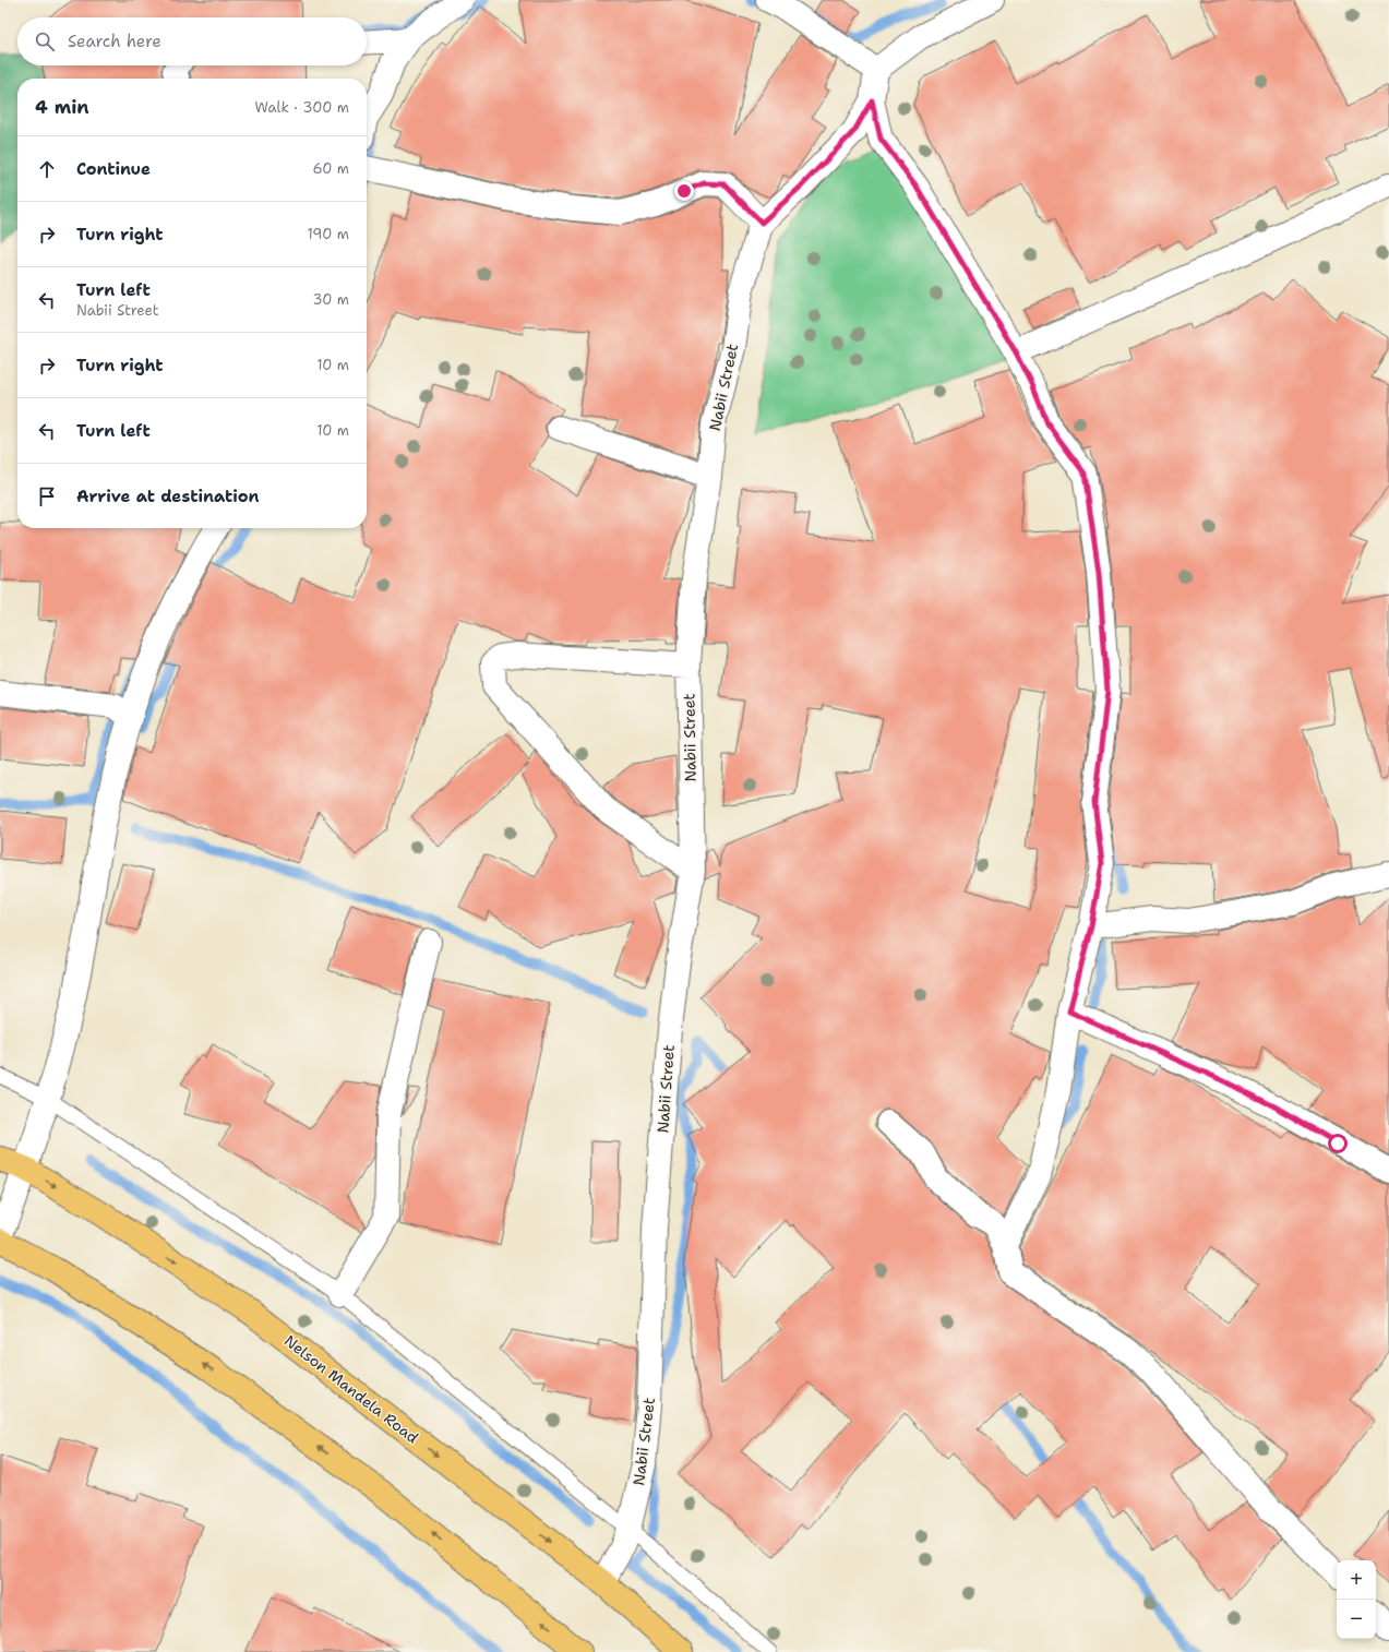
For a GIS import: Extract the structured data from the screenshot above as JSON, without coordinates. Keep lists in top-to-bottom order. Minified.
{"streets":{"main road":["Nelson Mandela Road"],"street":["Nabii Street"]},"crossings":[["Nabii Street","Nelson Mandela Road"]],"page":{"search":"Search here","heading":["4 min","Walk · 300 m"],"list":[["Continue","60 m"],["Turn right","190 m"],["Turn left","Nabii Street","30 m"],["Turn right","10 m"],["Turn left","10 m"],"Arrive at destination"],"map_buttons":["+","−"]}}
